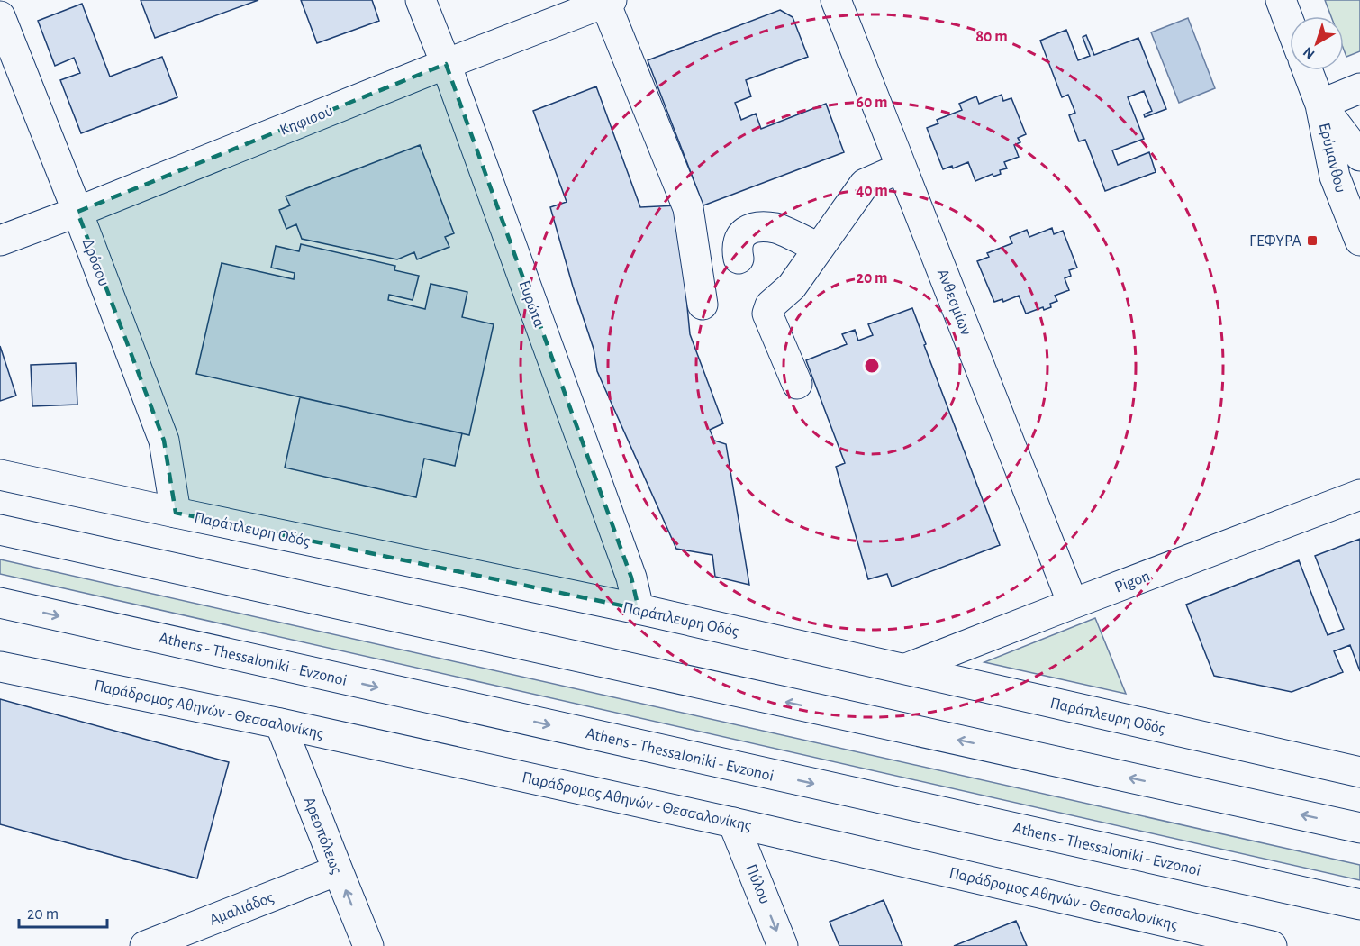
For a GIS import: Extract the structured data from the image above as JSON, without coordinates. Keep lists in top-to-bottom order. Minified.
{"streets":{"main road":["Κηφισού","Ερύμανθου","Δρόσου","Ανθεσμίων","Ευρώτα","Παράπλευρη Οδός","Pigon","Athens - Thessaloniki - Evzonoi","Παράδρομος Αθηνών - Θεσσαλονίκης","Αρεοπόλεως","Πύλου","Αμαλιάδος"]},"crossings":[["Κηφισού","Δρόσου"],["Κηφισού","Ευρώτα"],["Δρόσου","Παράπλευρη Οδός"],["Ανθεσμίων","Pigon"],["Ευρώτα","Παράπλευρη Οδός"],["Παράπλευρη Οδός","Pigon"],["Παράδρομος Αθηνών - Θεσσαλονίκης","Αρεοπόλεως"],["Παράδρομος Αθηνών - Θεσσαλονίκης","Πύλου"],["Αρεοπόλεως","Αμαλιάδος"]],"one_way":["Πύλου"],"places":{"transit":["ΓΕΦΥΡΑ"]},"scale_bar":"20 m","north":"bottom left","rings":["80 m","60 m","40 m","20 m"]}
